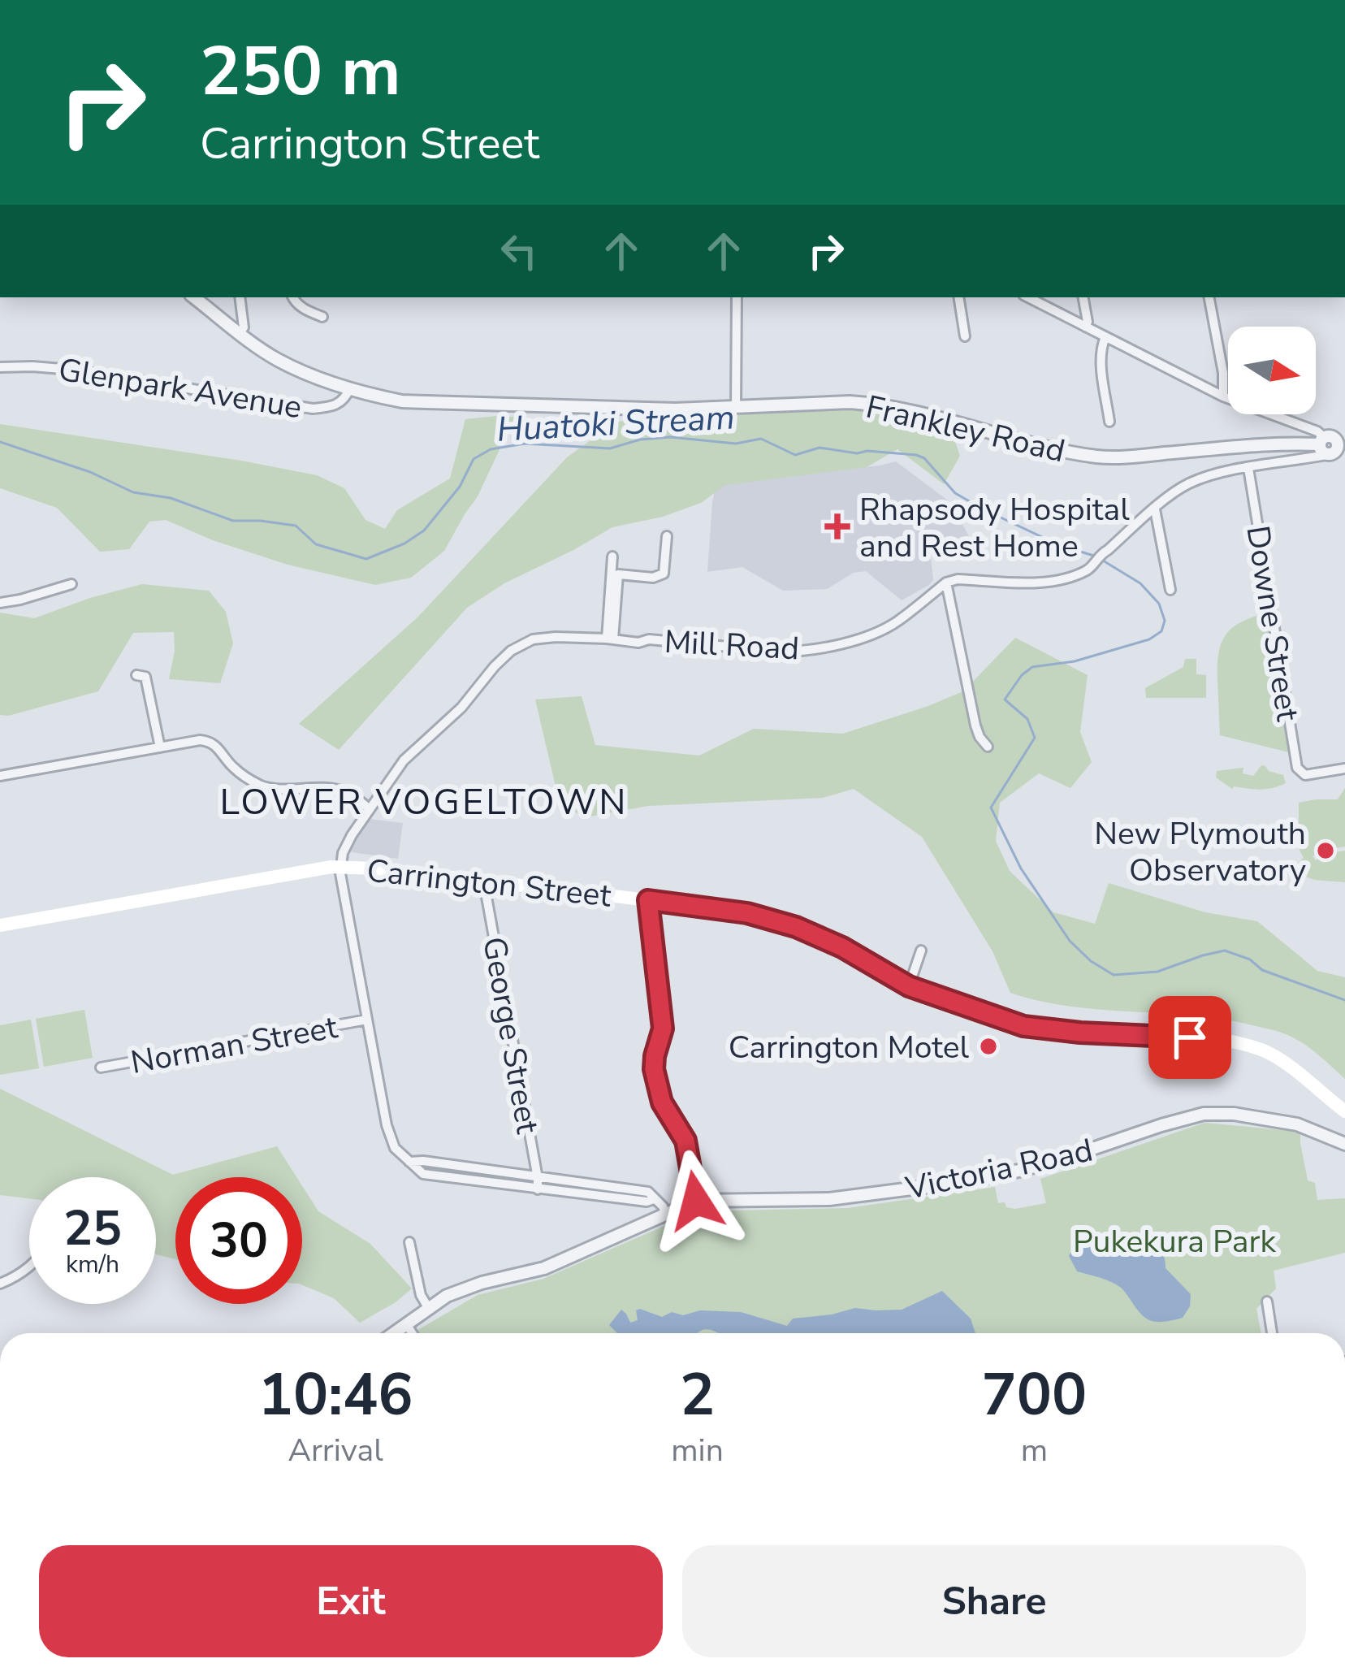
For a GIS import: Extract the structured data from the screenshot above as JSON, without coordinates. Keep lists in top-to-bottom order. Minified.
{"streets":{"main road":["Carrington Street"],"street":["Glenpark Avenue","Frankley Road","Downe Street","Mill Road","George Street","Norman Street","Victoria Road"]},"crossings":[["Glenpark Avenue","Frankley Road"],["Mill Road","Carrington Street"],["Carrington Street","George Street"]],"districts":["LOWER VOGELTOWN"],"water":["Huatoki Stream"],"parks":["Pukekura Park"],"places":{"health":["Rhapsody Hospital and Rest Home"],"other":["New Plymouth Observatory","Carrington Motel"]},"north":"right","page":{"turn":["250 m","Carrington Street"],"speed":"25 km/h","limit":"30","eta":["10:46","Arrival","2","min","700","m"],"buttons":["Exit","Share"]}}
